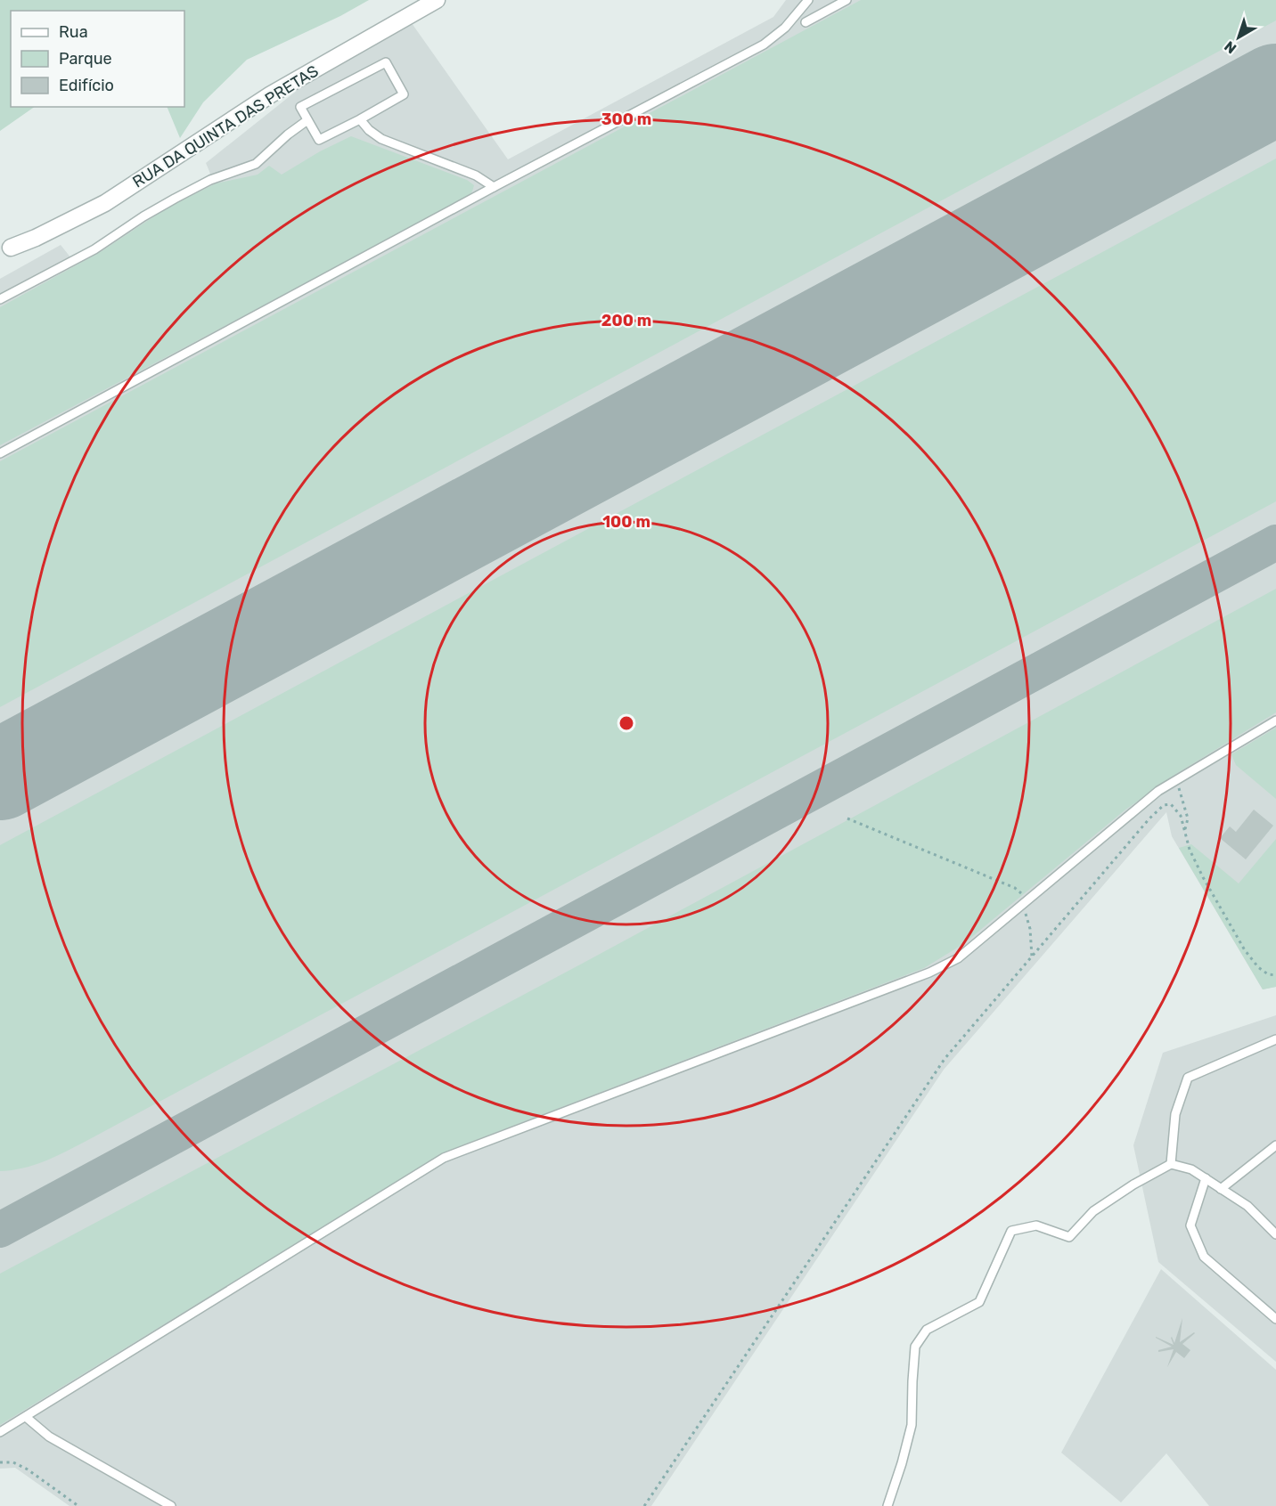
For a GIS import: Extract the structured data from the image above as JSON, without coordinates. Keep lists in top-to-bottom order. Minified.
{"streets":{"street":["RUA DA QUINTA DAS PRETAS"]},"legend":["Rua","Parque","Edifício"],"north":"bottom left","rings":["300 m","200 m","100 m"]}
